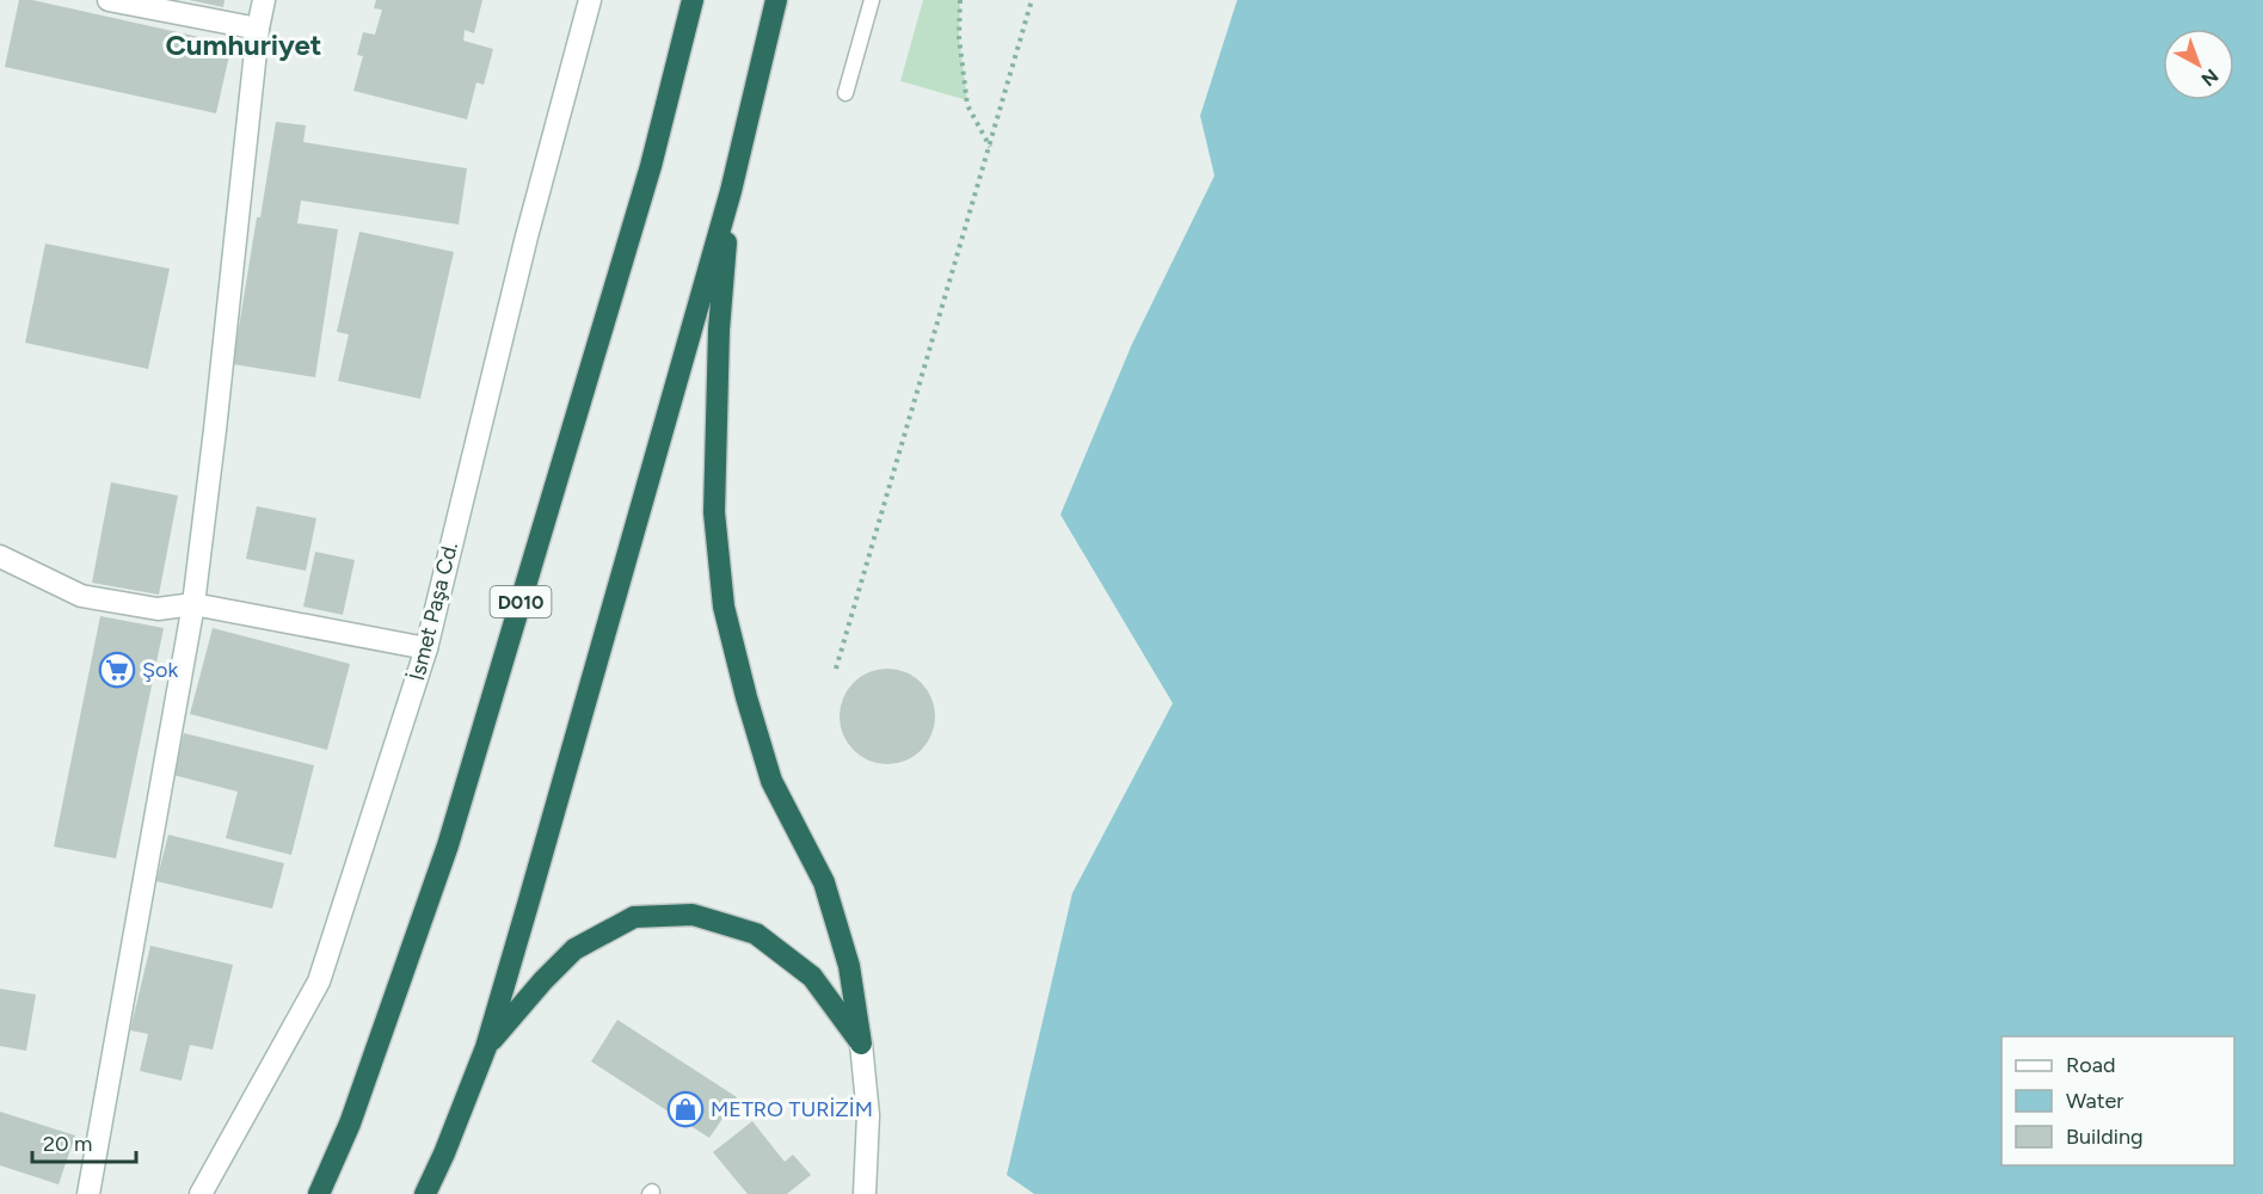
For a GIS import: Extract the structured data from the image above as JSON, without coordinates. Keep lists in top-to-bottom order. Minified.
{"streets":{"highway":["D010"],"street":["İsmet Paşa Cd."]},"districts":["Cumhuriyet"],"places":{"supermarket":["Şok"],"shop":["METRO TURİZİM"]},"legend":["Road","Water","Building"],"scale_bar":"20 m","north":"bottom right"}
